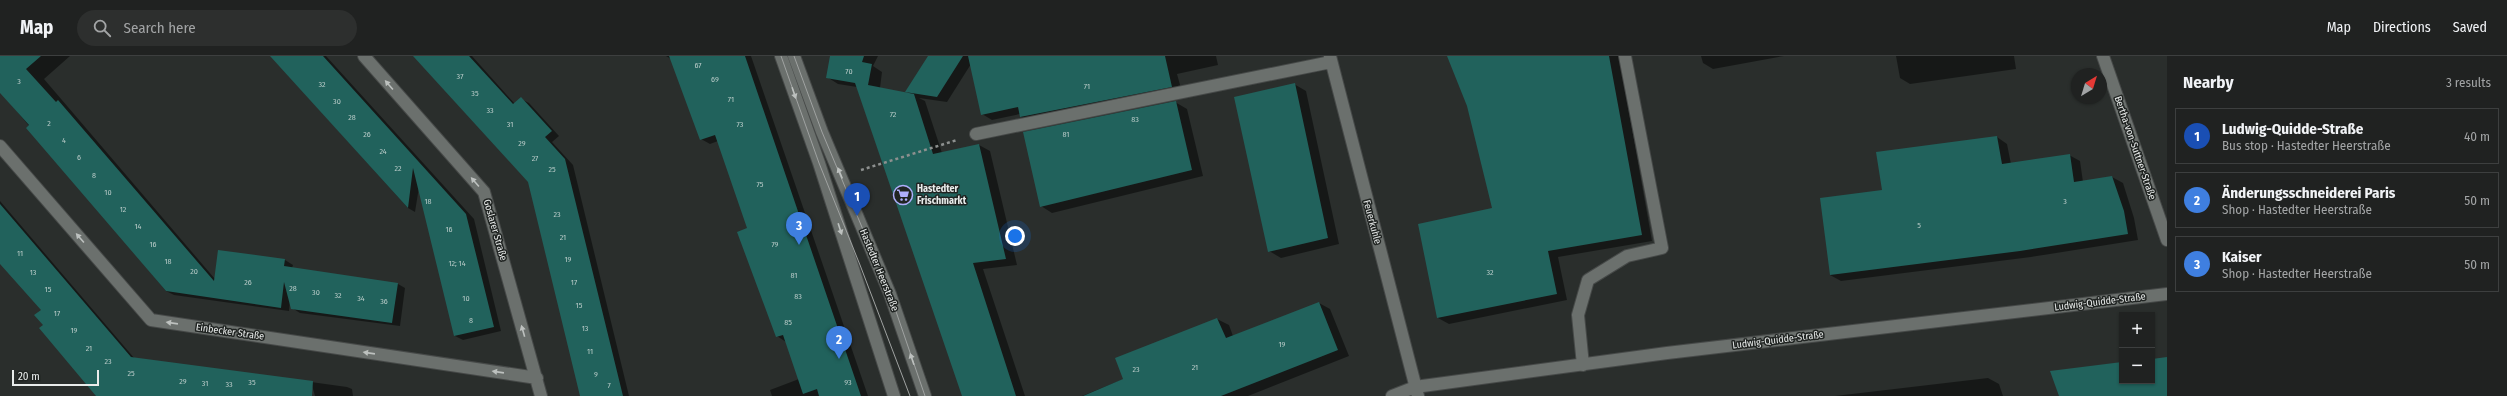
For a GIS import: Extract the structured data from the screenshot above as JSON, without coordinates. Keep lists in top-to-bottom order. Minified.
{"streets":{"street":["Bertha-von-Suttner-Straße","Feuerkuhle","Goslarer Straße","Hastedter Heerstraße","Ludwig-Quidde-Straße","Einbecker Straße"]},"crossings":[["Feuerkuhle","Ludwig-Quidde-Straße"],["Goslarer Straße","Einbecker Straße"]],"one_way":["Goslarer Straße","Einbecker Straße"],"places":{"supermarket":["Hastedter Frischmarkt"]},"house_numbers":["67","70","37","69","3","32","71","35","71","30","33","72","28","83","2","31","73","26","81","4","29","24","6","27","22","25","8","75","10","18","3","12","23","5","14","16","21","16","79","11","19","18","12; 14","20","13","32","81","26","17","28","15","30","32","83","34","10","36","15","17","8","85","13","19","19","21","11","23","21","23","25","9","29","35","93","31","33","7"],"scale_bar":"20 m","north":"top right","page":{"header":"Map","search":"Search here","nav":["Map","Directions","Saved"],"heading":["Nearby","3 results"],"list":[{"mark":"1","name":"Ludwig-Quidde-Straße","note":"Bus stop · Hastedter Heerstraße","value":"40 m"},{"mark":"2","name":"Änderungsschneiderei Paris","note":"Shop · Hastedter Heerstraße","value":"50 m"},{"mark":"3","name":"Kaiser","note":"Shop · Hastedter Heerstraße","value":"50 m"}],"pins":["1","3","2"],"map_buttons":["+","−"],"scale":"20 m"}}
